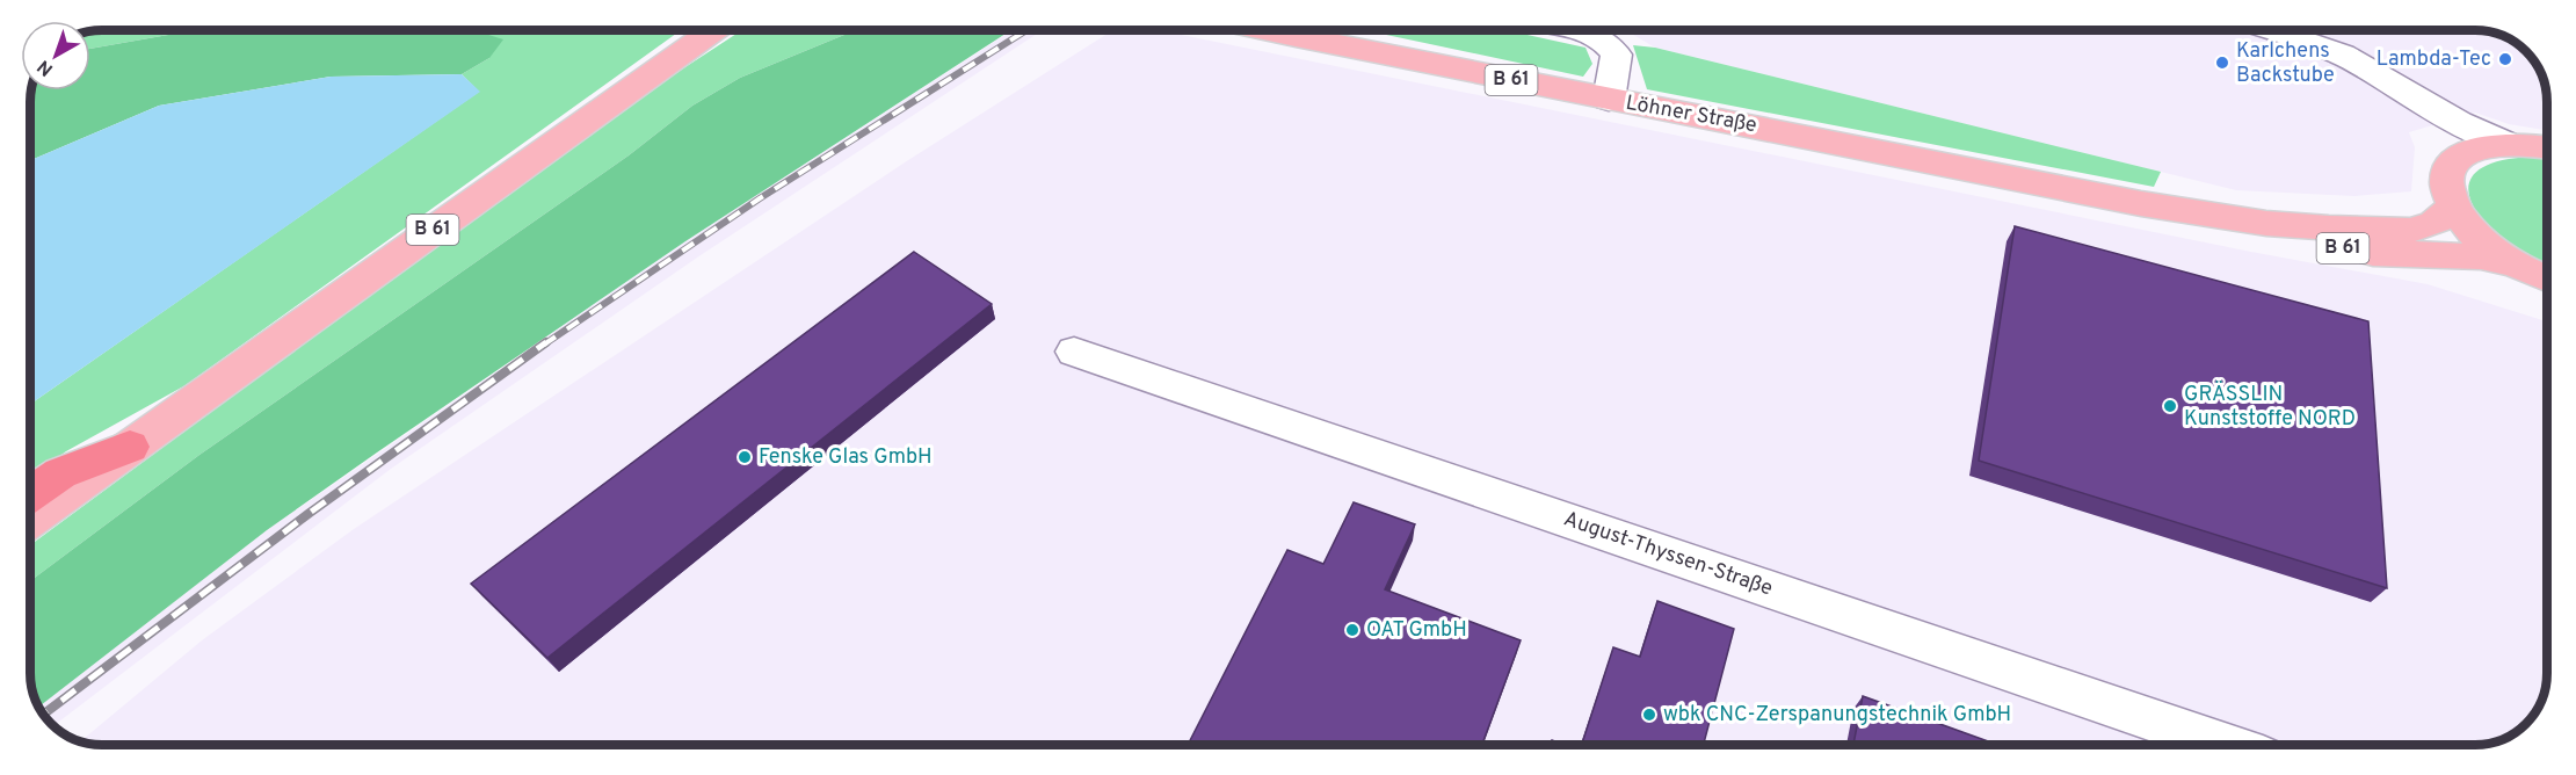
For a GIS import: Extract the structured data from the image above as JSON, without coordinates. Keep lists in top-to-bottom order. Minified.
{"streets":{"main road":["B 61","Löhner Straße"],"street":["August-Thyssen-Straße"]},"places":["Lambda-Tec","Karlchens Backstube","GRÄSSLIN Kunststoffe NORD","Fenske Glas GmbH","OAT GmbH","wbk CNC-Zerspanungstechnik GmbH"],"north":"bottom left"}
